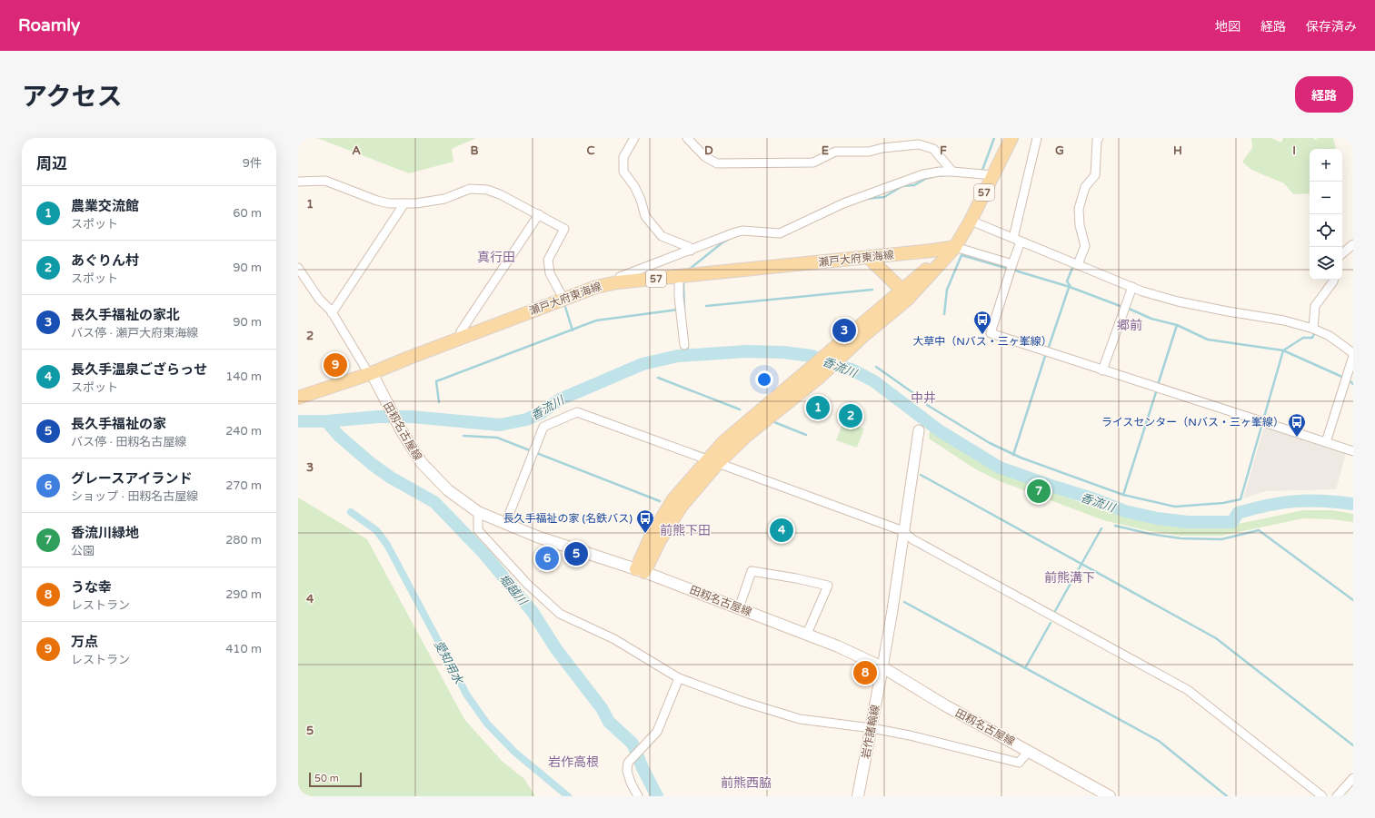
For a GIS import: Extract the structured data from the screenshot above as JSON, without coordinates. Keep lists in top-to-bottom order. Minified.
{"streets":{"main road":["57","瀬戸大府東海線","田籾名古屋線","岩作諸輪線"]},"crossings":[["57","瀬戸大府東海線"],["57","田籾名古屋線"],["瀬戸大府東海線","田籾名古屋線"],["田籾名古屋線","岩作諸輪線"]],"districts":["真行田","郷前","中井","前熊下田","前熊溝下","岩作高根","前熊西脇"],"water":["香流川","堀越川","愛知用水"],"places":{"bus stop":["大草中（Nバス・三ヶ峯線）","ライスセンター（Nバス・三ヶ峯線）","長久手福祉の家 (名鉄バス)"]},"scale_bar":"50 m","page":{"header":"Roamly","nav":["地図","経路","保存済み"],"title":"アクセス","buttons":"経路","heading":["周辺","9件"],"map_buttons":["+","−"],"list":[{"mark":"1","name":"農業交流館","note":"スポット","value":"60 m"},{"mark":"2","name":"あぐりん村","note":"スポット","value":"90 m"},{"mark":"3","name":"長久手福祉の家北","note":"バス停 · 瀬戸大府東海線","value":"90 m"},{"mark":"4","name":"長久手温泉ござらっせ","note":"スポット","value":"140 m"},{"mark":"5","name":"長久手福祉の家","note":"バス停 · 田籾名古屋線","value":"240 m"},{"mark":"6","name":"グレースアイランド","note":"ショップ · 田籾名古屋線","value":"270 m"},{"mark":"7","name":"香流川緑地","note":"公園","value":"280 m"},{"mark":"8","name":"うな幸","note":"レストラン","value":"290 m"},{"mark":"9","name":"万点","note":"レストラン","value":"410 m"}],"pins":["3","9","1","2","7","4","5","6","8"],"scale":"50 m"},"grid":{"columns":["A","B","C","D","E","F","G","H","I"],"rows":["1","2","3","4","5"]}}
